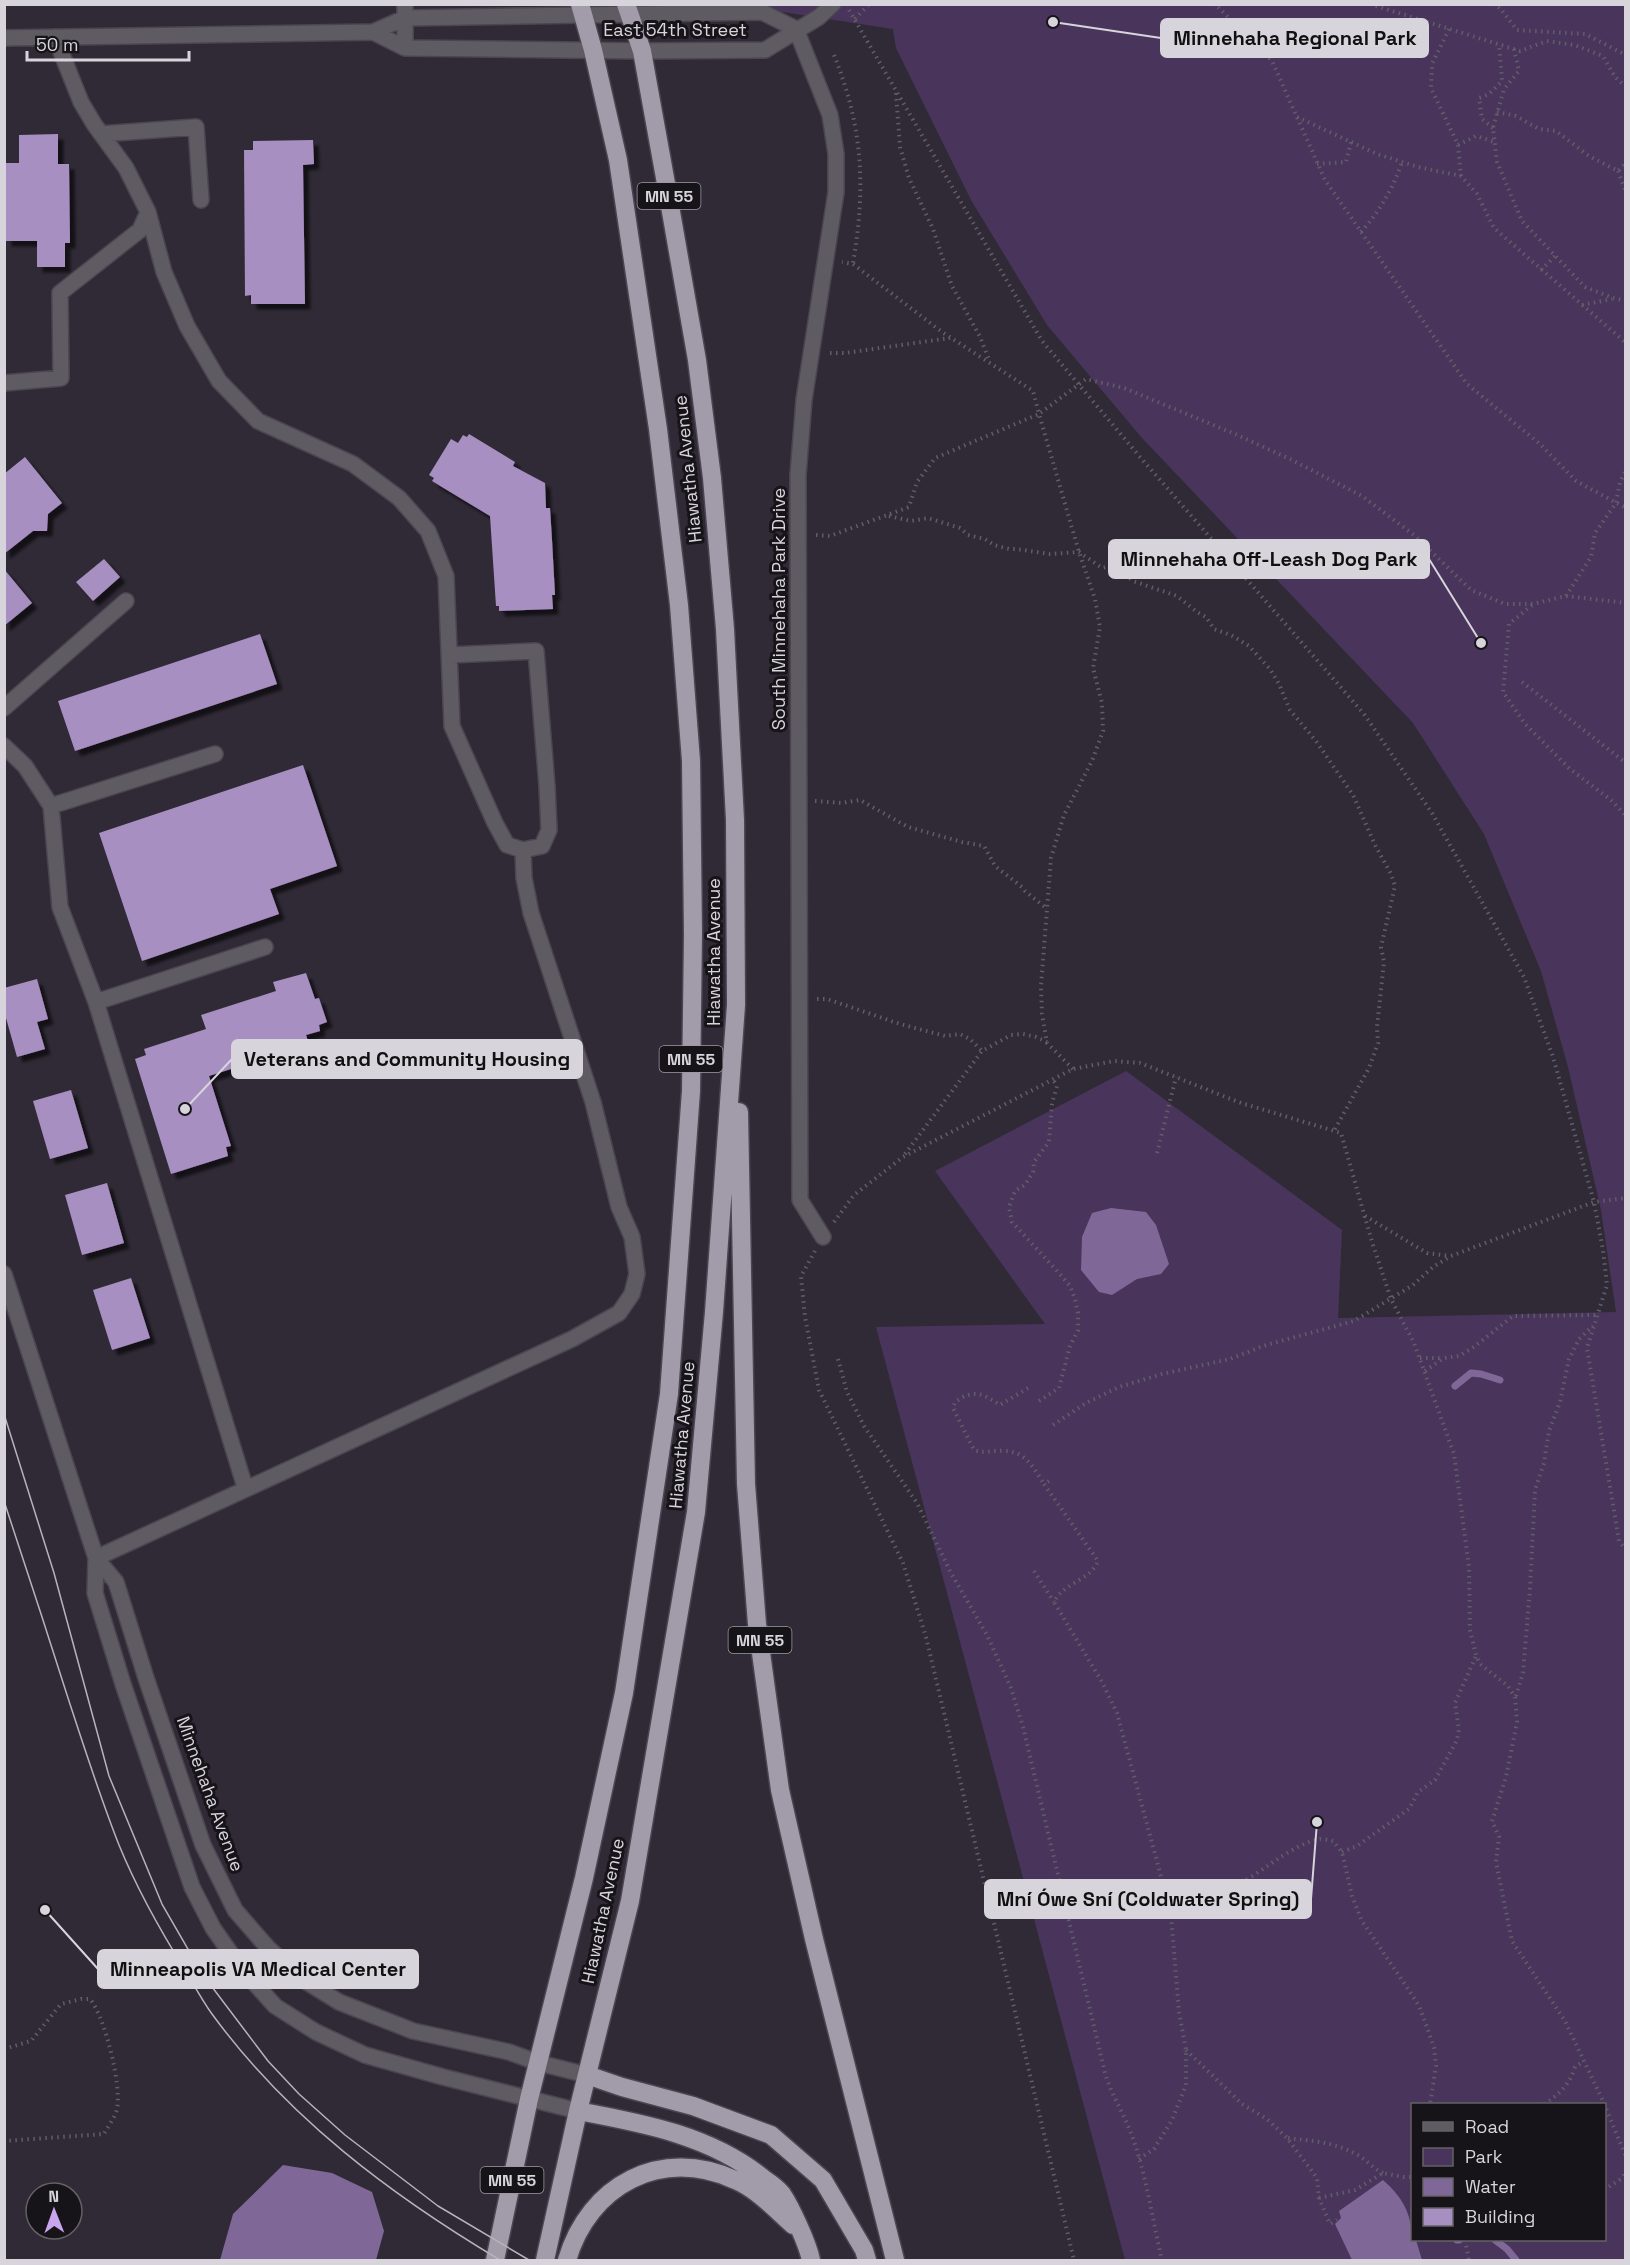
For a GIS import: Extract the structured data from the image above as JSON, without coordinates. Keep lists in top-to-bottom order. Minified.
{"streets":{"highway":["MN 55","Hiawatha Avenue"],"street":["East 54th Street","South Minnehaha Park Drive","Minnehaha Avenue"]},"crossings":[["East 54th Street","Hiawatha Avenue"],["East 54th Street","South Minnehaha Park Drive"],["MN 55","Hiawatha Avenue"],["MN 55","Minnehaha Avenue"],["Hiawatha Avenue","Minnehaha Avenue"]],"places":["Minnehaha Regional Park","Minnehaha Off-Leash Dog Park","Veterans and Community Housing","Mní Ówe Sní (Coldwater Spring)","Minneapolis VA Medical Center"],"legend":["Road","Park","Water","Building"],"scale_bar":"50 m","north":"top"}
